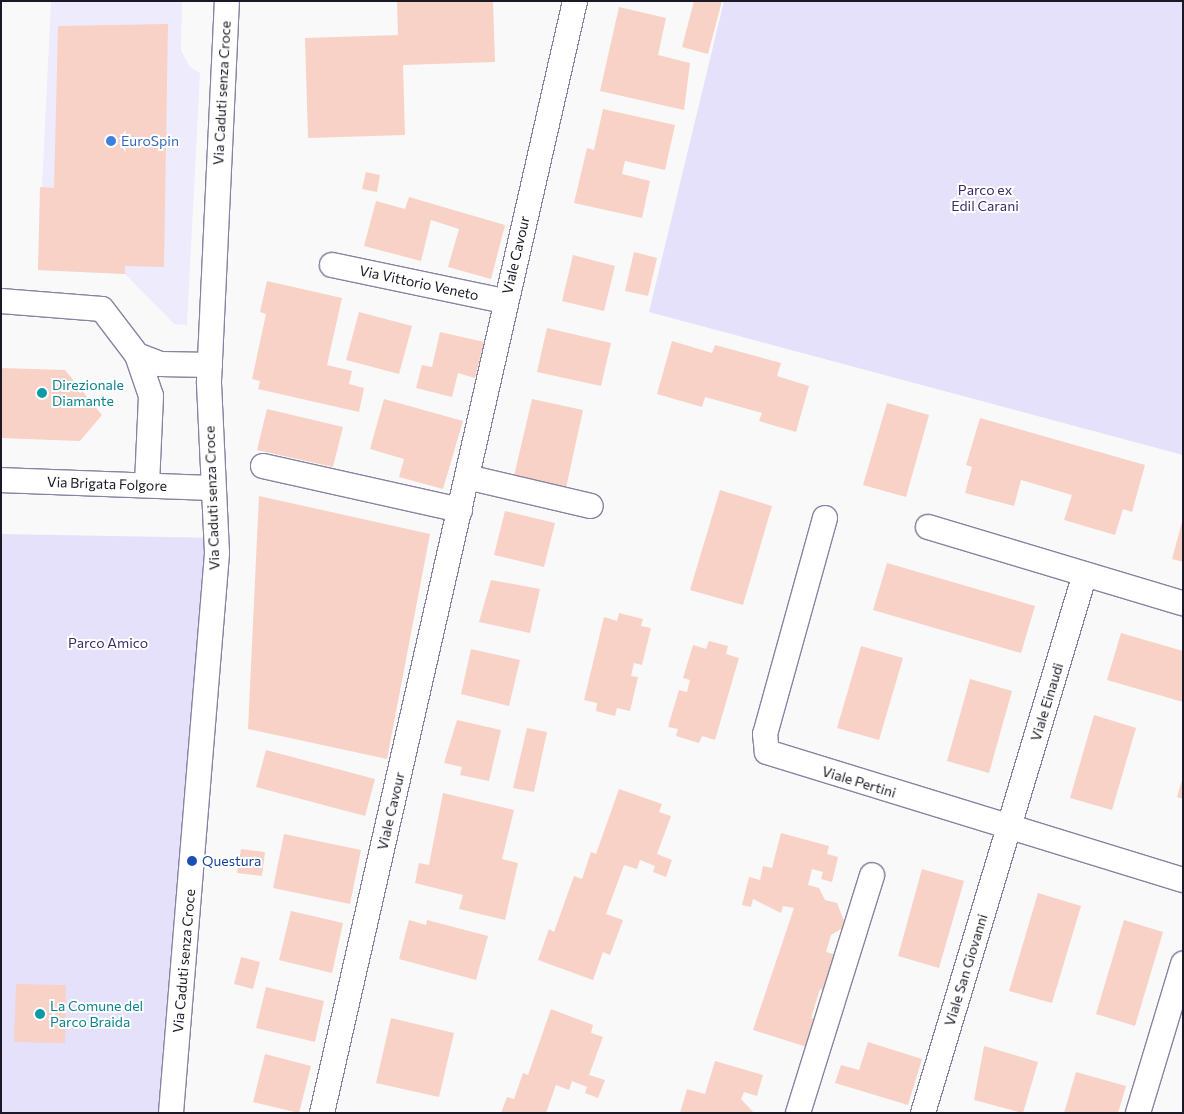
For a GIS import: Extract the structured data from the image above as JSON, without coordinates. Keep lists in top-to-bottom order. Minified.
{"streets":{"street":["Via Caduti senza Croce","Viale Cavour","Via Vittorio Veneto","Via Brigata Folgore","Viale Einaudi","Viale Pertini","Viale San Giovanni"]},"crossings":[["Via Caduti senza Croce","Via Brigata Folgore"],["Viale Cavour","Via Vittorio Veneto"],["Viale Einaudi","Viale Pertini"],["Viale Einaudi","Viale San Giovanni"],["Viale Pertini","Viale San Giovanni"]],"parks":["Parco ex Edil Carani","Parco Amico"],"places":["EuroSpin","Direzionale Diamante","Questura","La Comune del Parco Braida"]}
